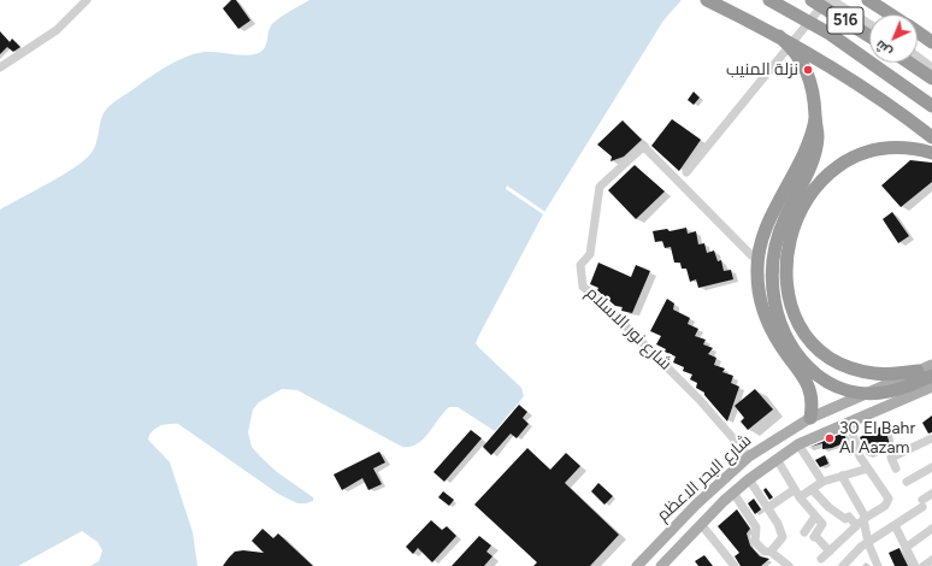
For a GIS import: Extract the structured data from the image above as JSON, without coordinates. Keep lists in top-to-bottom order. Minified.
{"streets":{"highway":["516"],"main road":["شارع البحر الاعظم"],"street":["شارع نور الاسلام"]},"crossings":[["شارع نور الاسلام","شارع البحر الاعظم"]],"places":["نزلة المنيب","30 El Bahr Al Aazam"],"north":"bottom left"}
